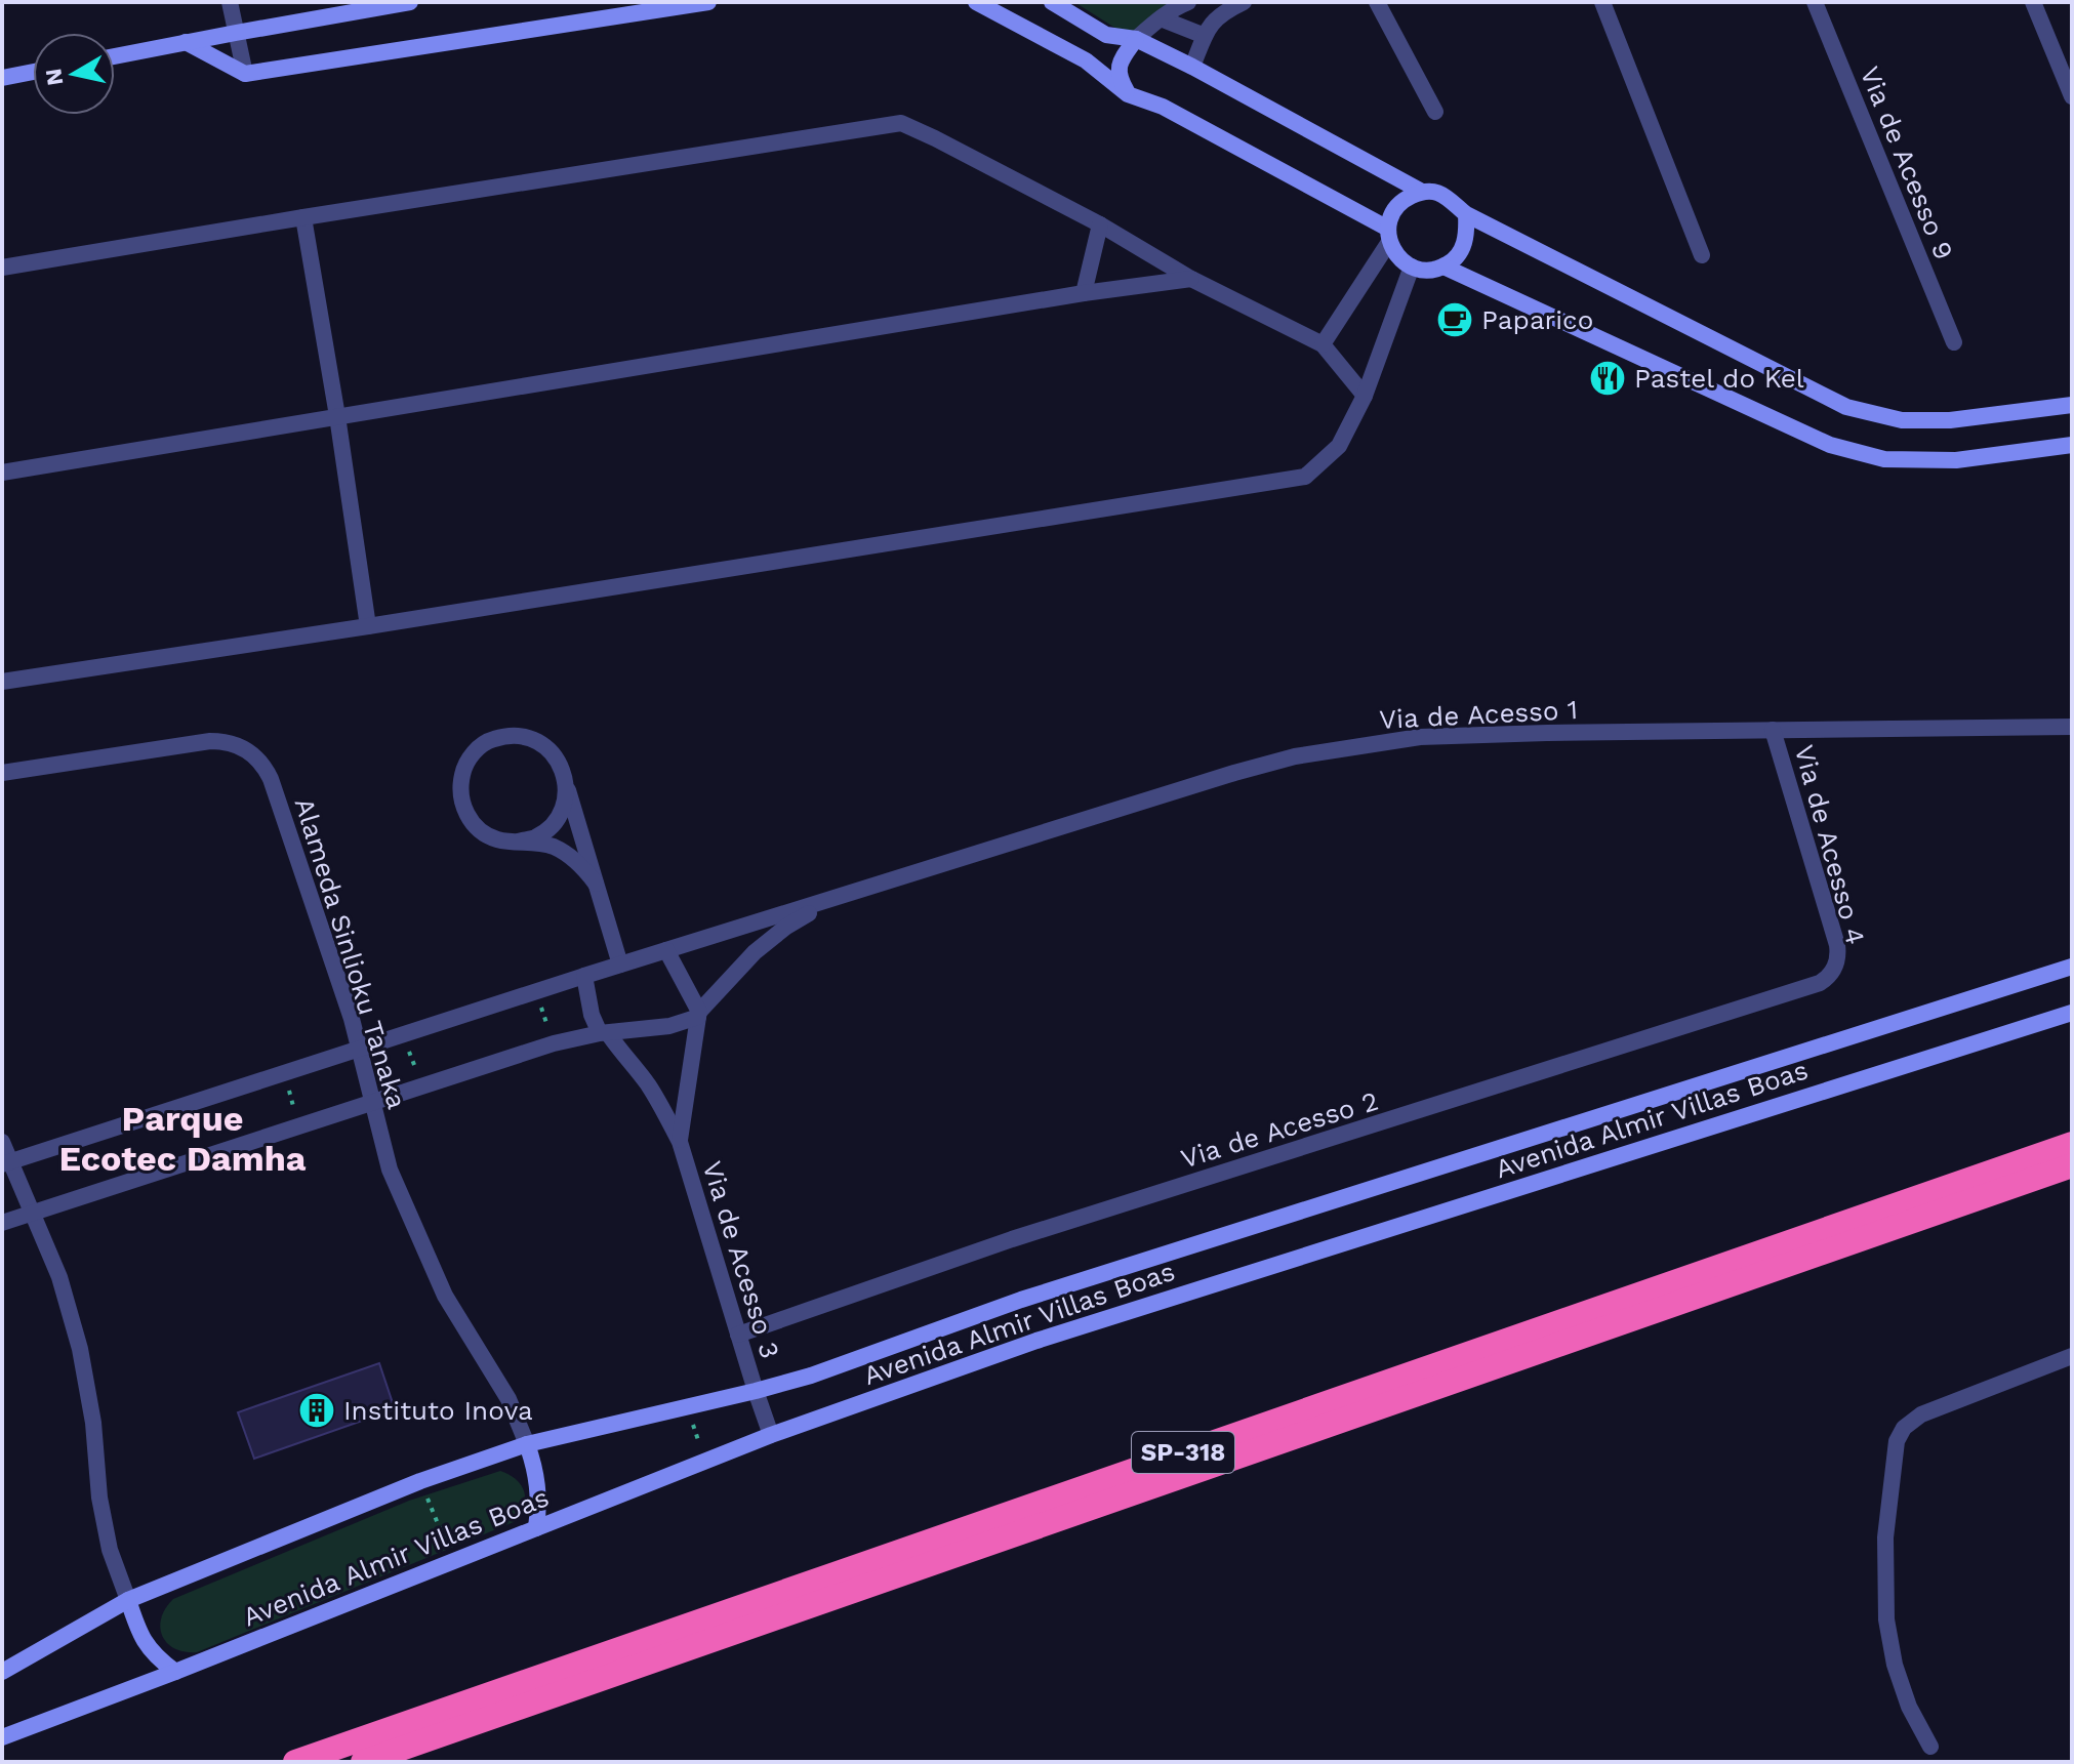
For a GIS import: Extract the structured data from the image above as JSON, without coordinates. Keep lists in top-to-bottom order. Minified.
{"streets":{"highway":["SP-318"],"street":["Via de Acesso 9","Via de Acesso 1","Via de Acesso 4","Alameda Sinlioku Tanaka","Avenida Almir Villas Boas","Via de Acesso 2","Via de Acesso 3"]},"crossings":[["Via de Acesso 1","Via de Acesso 4"],["Via de Acesso 4","Via de Acesso 2"],["Alameda Sinlioku Tanaka","Avenida Almir Villas Boas"],["Avenida Almir Villas Boas","Via de Acesso 3"],["Via de Acesso 2","Via de Acesso 3"]],"districts":["Parque Ecotec Damha"],"places":{"cafe":["Paparico"],"restaurant":["Pastel do Kel"],"building":["Instituto Inova"]},"north":"left"}
